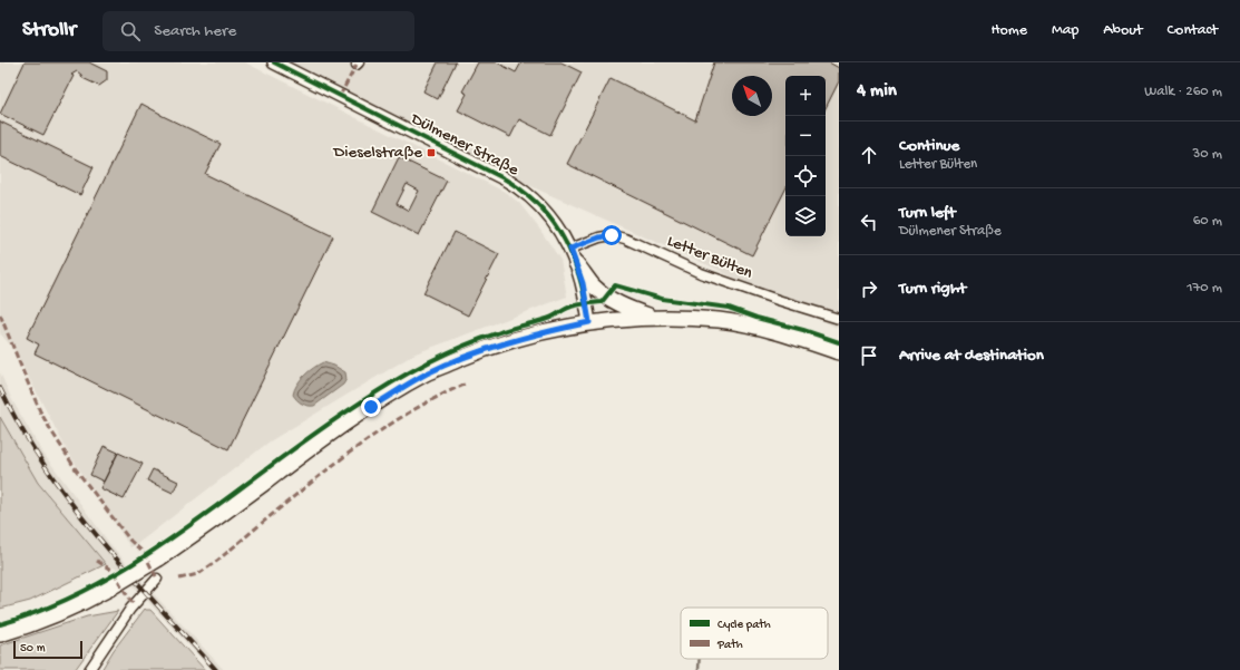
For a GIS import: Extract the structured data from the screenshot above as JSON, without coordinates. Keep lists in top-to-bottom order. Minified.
{"streets":{"street":["Dülmener Straße","Letter Bülten"]},"crossings":[["Dülmener Straße","Letter Bülten"]],"places":{"transit":["Dieselstraße"]},"legend":["Cycle path","Path"],"scale_bar":"50 m","north":"top left","page":{"header":"Strollr","search":"Search here","nav":["Home","Map","About","Contact"],"heading":["4 min","Walk · 260 m"],"map_buttons":["+","−"],"list":[["Continue","Letter Bülten","30 m"],["Turn left","Dülmener Straße","60 m"],["Turn right","170 m"],"Arrive at destination"],"scale":"50 m"}}
